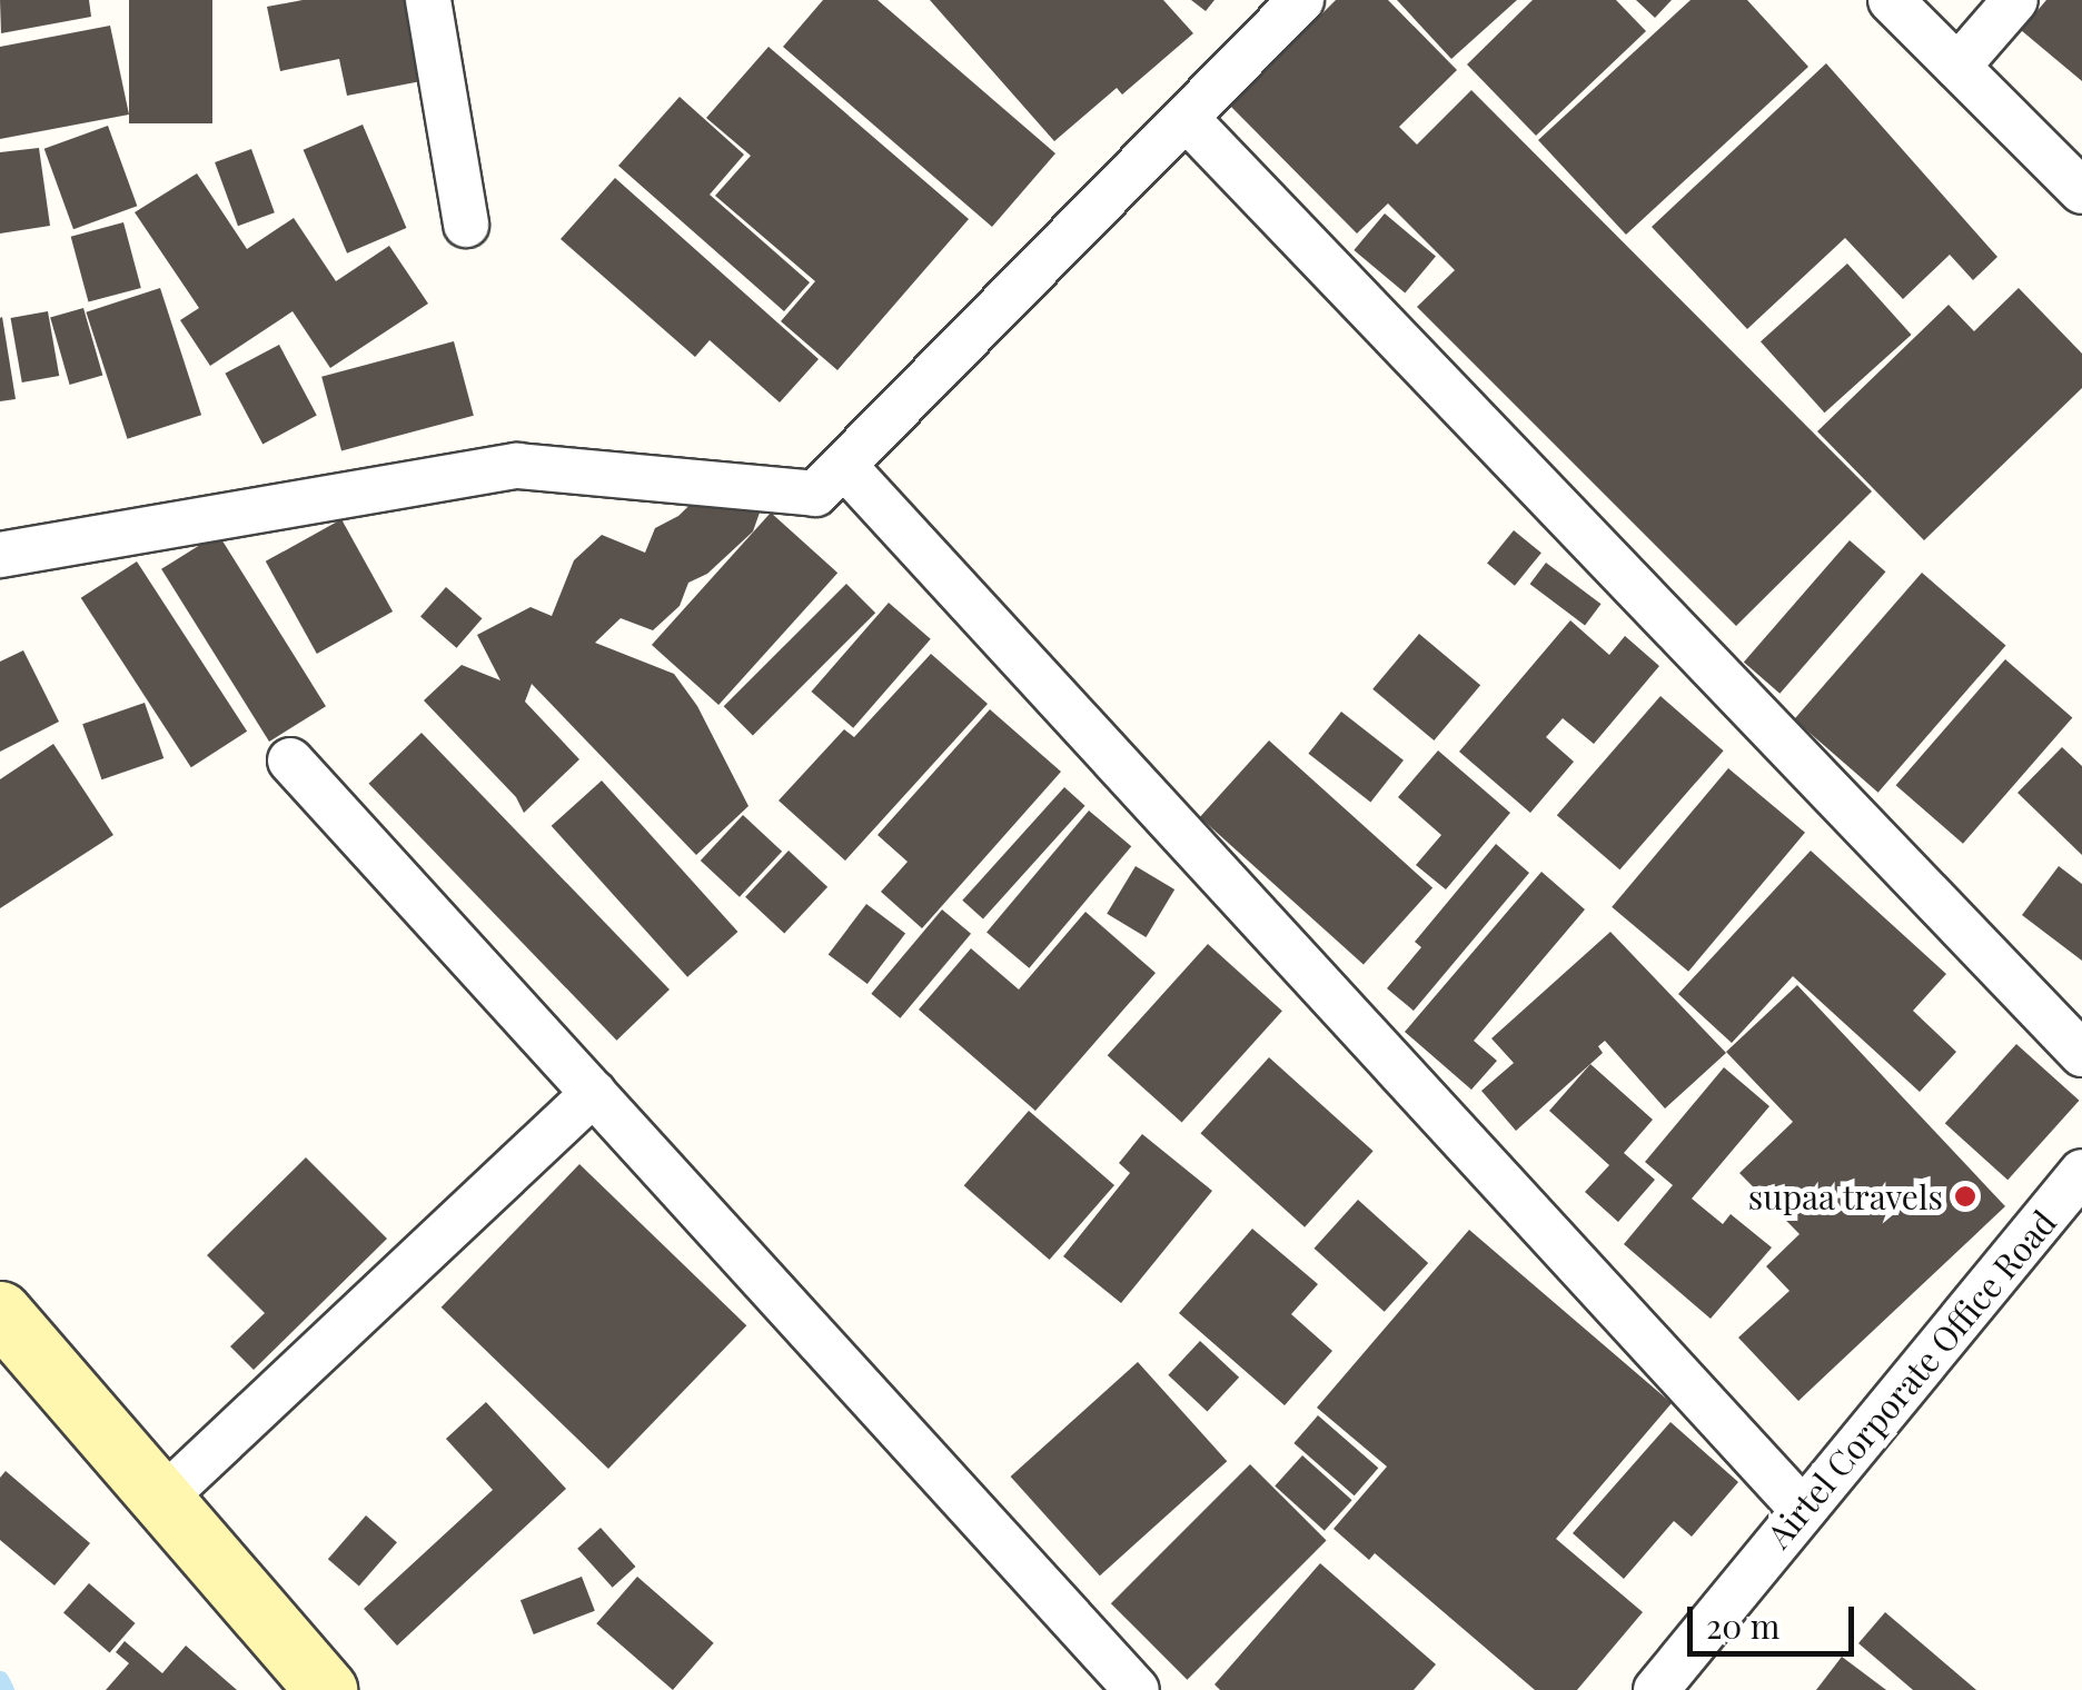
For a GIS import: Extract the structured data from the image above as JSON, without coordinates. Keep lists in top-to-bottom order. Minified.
{"streets":{"street":["Airtel Corporate Office Road"]},"places":["supaa travels"],"scale_bar":"20 m"}
